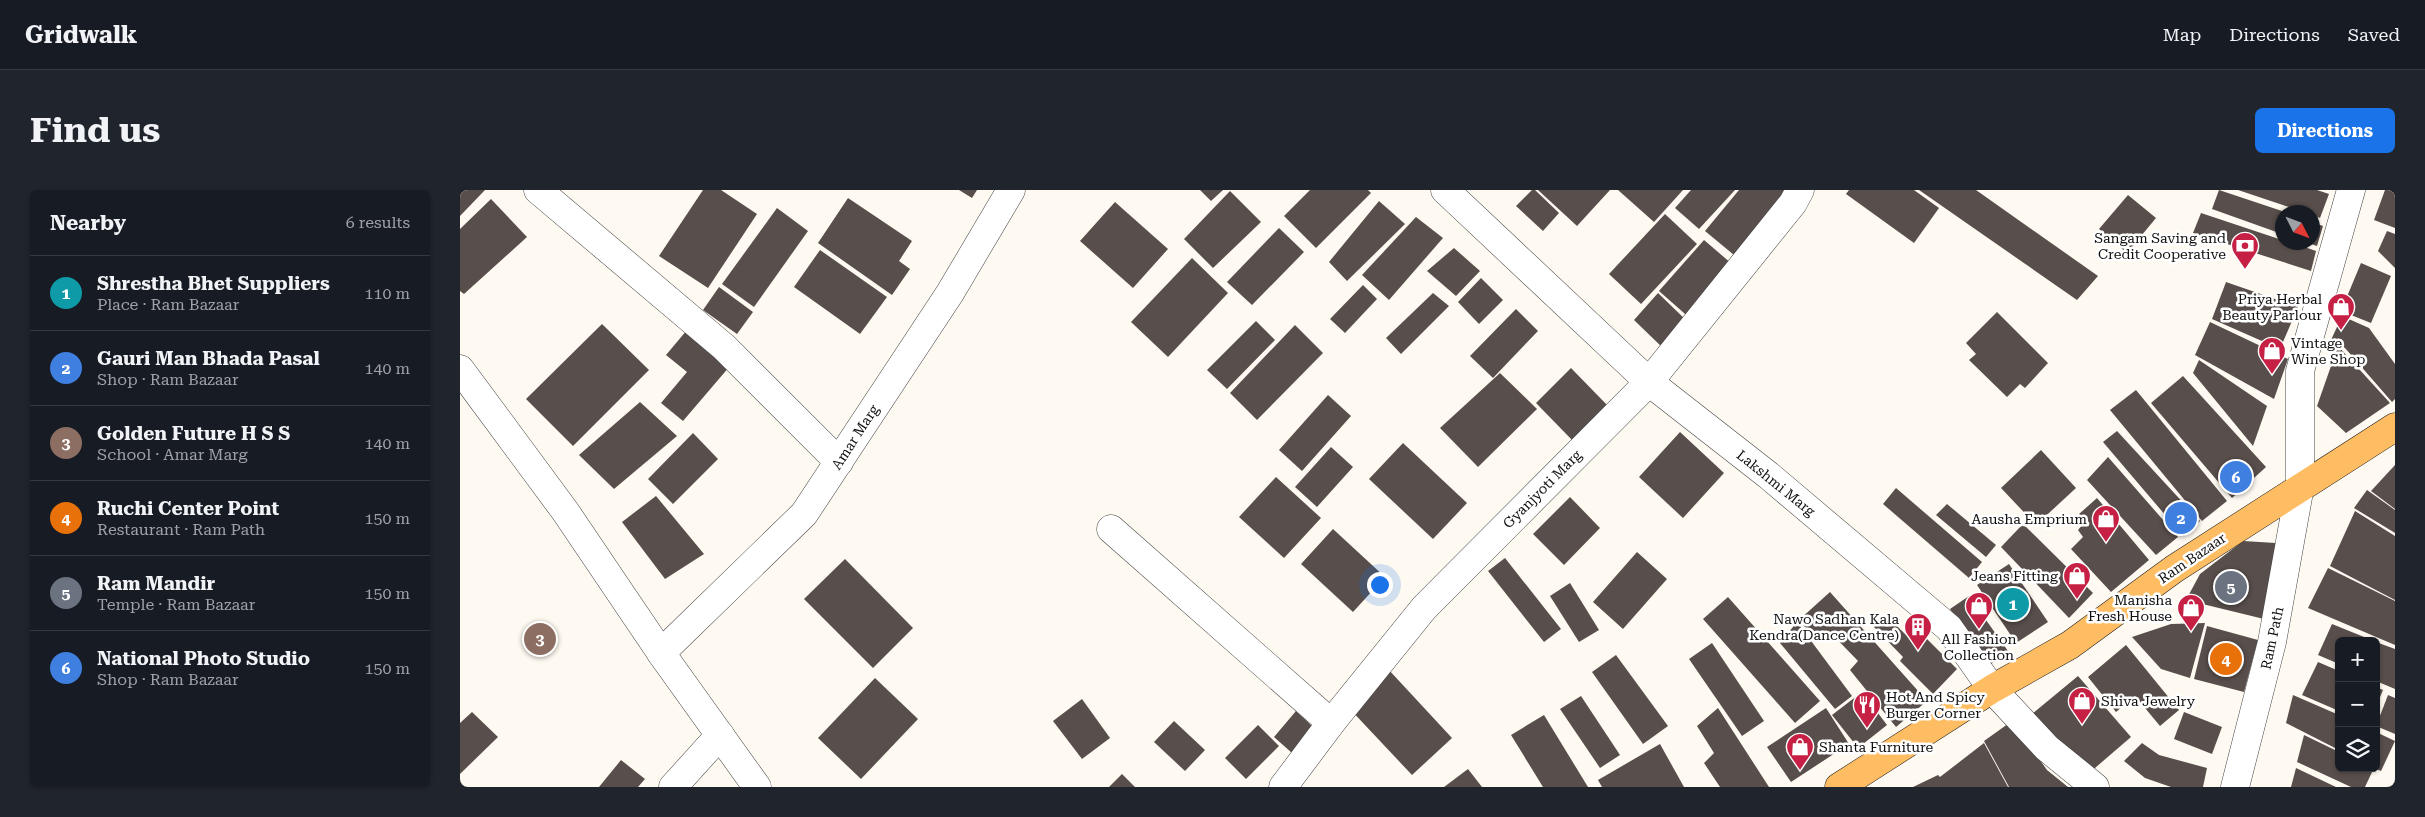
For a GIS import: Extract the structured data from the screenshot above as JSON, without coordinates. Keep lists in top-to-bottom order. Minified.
{"streets":{"main road":["Ram Bazaar"],"street":["Amar Marg","Lakshmi Marg","Gyanjyoti Marg","Ram Path"]},"crossings":[["Lakshmi Marg","Gyanjyoti Marg"],["Lakshmi Marg","Ram Bazaar"],["Ram Bazaar","Ram Path"]],"places":{"bank":["Sangam Saving and Credit Cooperative"],"shop":["Priya Herbal Beauty Parlour","Vintage Wine Shop","Aausha Emprium","Jeans Fitting","All Fashion Collection","Manisha Fresh House","Shiva Jewelry","Shanta Furniture"],"building":["Nawo Sadhan Kala Kendra(Dance Centre)"],"restaurant":["Hot And Spicy Burger Corner"]},"north":"bottom right","page":{"header":"Gridwalk","nav":["Map","Directions","Saved"],"buttons":"Directions","title":"Find us","heading":["Nearby","6 results"],"list":[{"mark":"1","name":"Shrestha Bhet Suppliers","note":"Place · Ram Bazaar","value":"110 m"},{"mark":"2","name":"Gauri Man Bhada Pasal","note":"Shop · Ram Bazaar","value":"140 m"},{"mark":"3","name":"Golden Future H S S","note":"School · Amar Marg","value":"140 m"},{"mark":"4","name":"Ruchi Center Point","note":"Restaurant · Ram Path","value":"150 m"},{"mark":"5","name":"Ram Mandir","note":"Temple · Ram Bazaar","value":"150 m"},{"mark":"6","name":"National Photo Studio","note":"Shop · Ram Bazaar","value":"150 m"}],"pins":["6","2","5","1","3","4"],"map_buttons":["+","−"]}}
